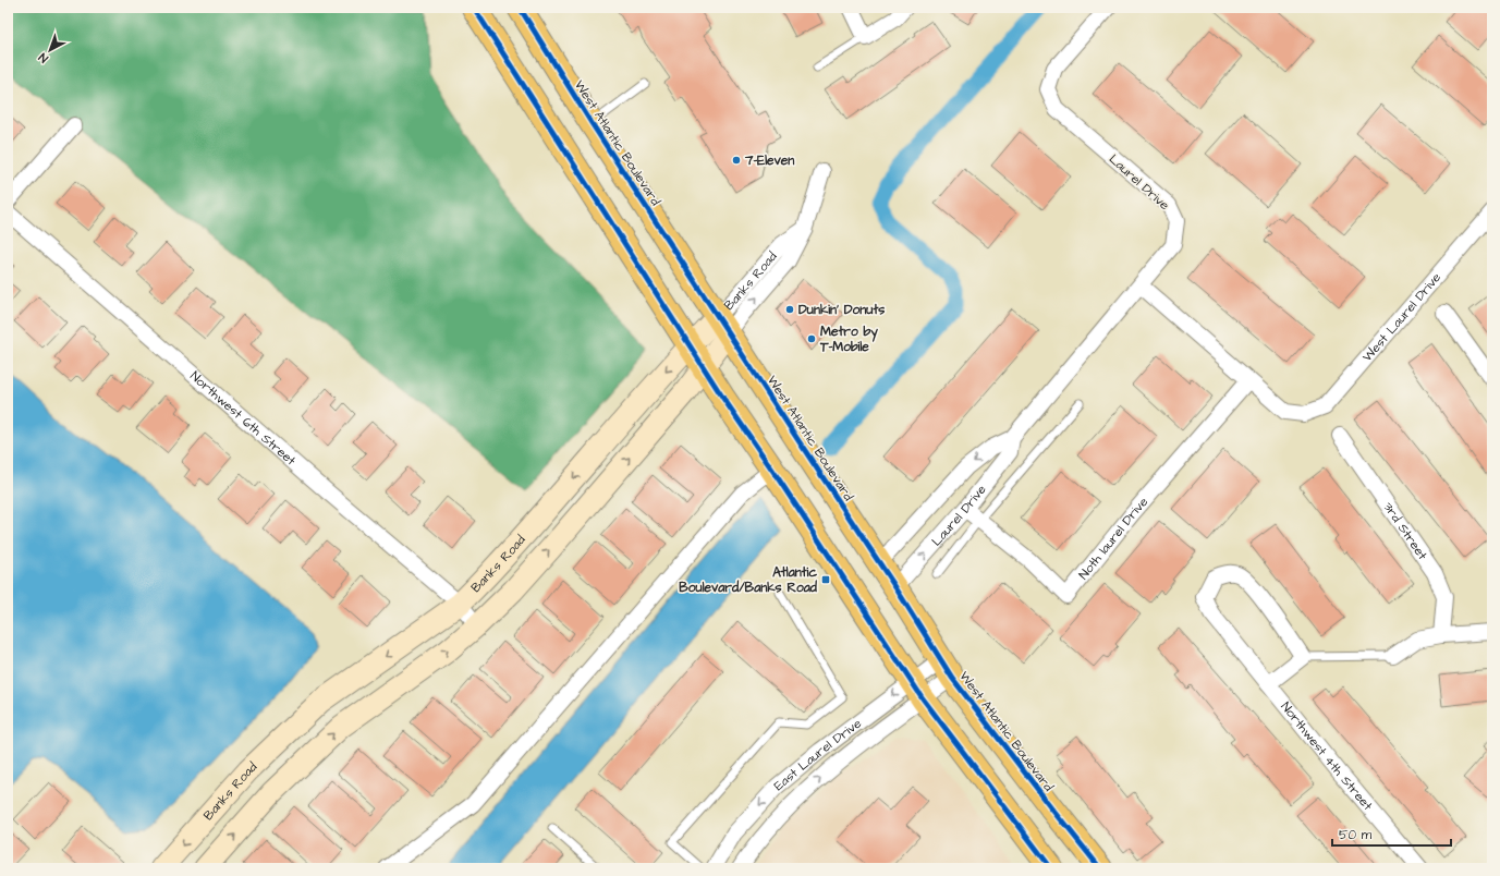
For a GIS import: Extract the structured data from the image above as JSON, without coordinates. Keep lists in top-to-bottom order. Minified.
{"streets":{"main road":["West Atlantic Boulevard"],"street":["Laurel Drive","Banks Road","West Laurel Drive","Northwest 6th Street","3rd Street","Noth laurel Drive","East Laurel Drive","Northwest 4th Street"]},"crossings":[["West Atlantic Boulevard","Laurel Drive"],["West Atlantic Boulevard","Banks Road"],["West Atlantic Boulevard","East Laurel Drive"],["Laurel Drive","Noth laurel Drive"],["Banks Road","Northwest 6th Street"],["West Laurel Drive","Noth laurel Drive"]],"places":{"other":["7-Eleven","Dunkin' Donuts","Metro by T-Mobile"],"transit":["Atlantic Boulevard/Banks Road"]},"scale_bar":"50 m","north":"bottom left"}
